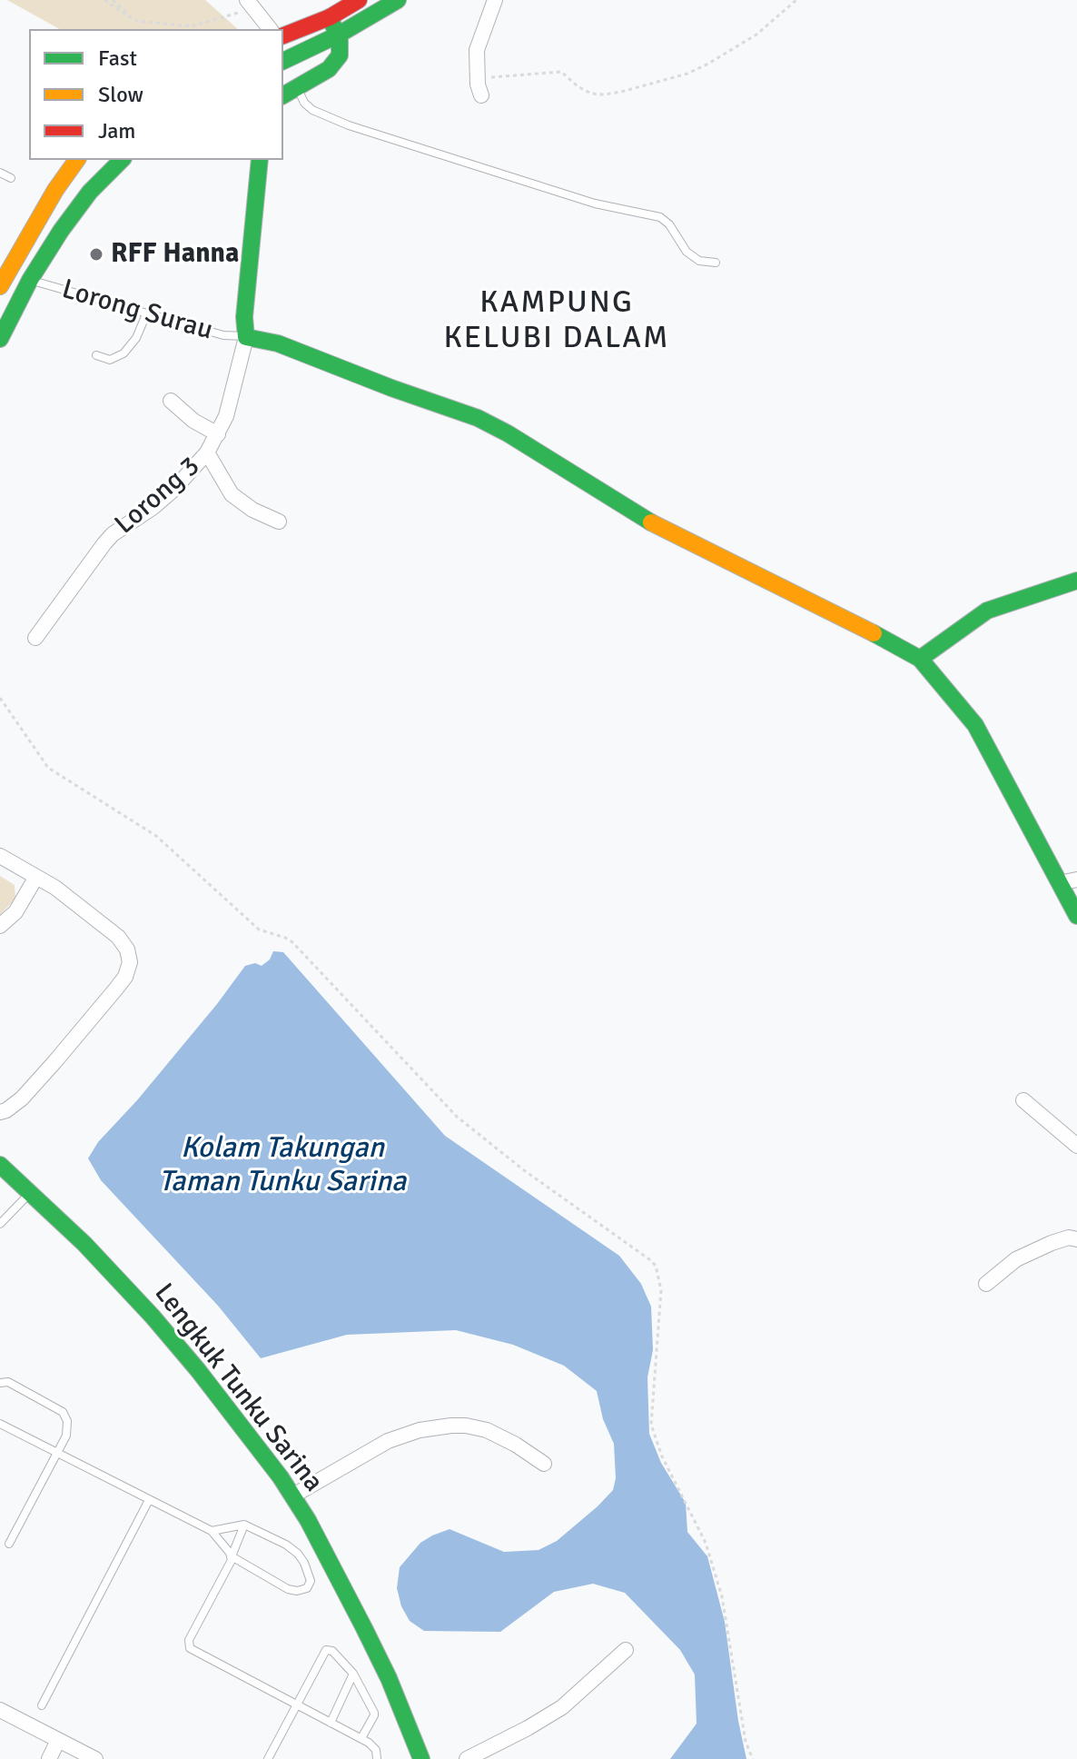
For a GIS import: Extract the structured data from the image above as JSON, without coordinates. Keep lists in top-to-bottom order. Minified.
{"streets":{"street":["Lorong 3","Lengkuk Tunku Sarina"],"lane":["Lorong Surau"]},"crossings":[["Lorong Surau","Lorong 3"]],"districts":["KAMPUNG KELUBI DALAM"],"water":["Kolam Takungan Taman Tunku Sarina"],"places":["RFF Hanna"],"legend":["Fast","Slow","Jam"]}
